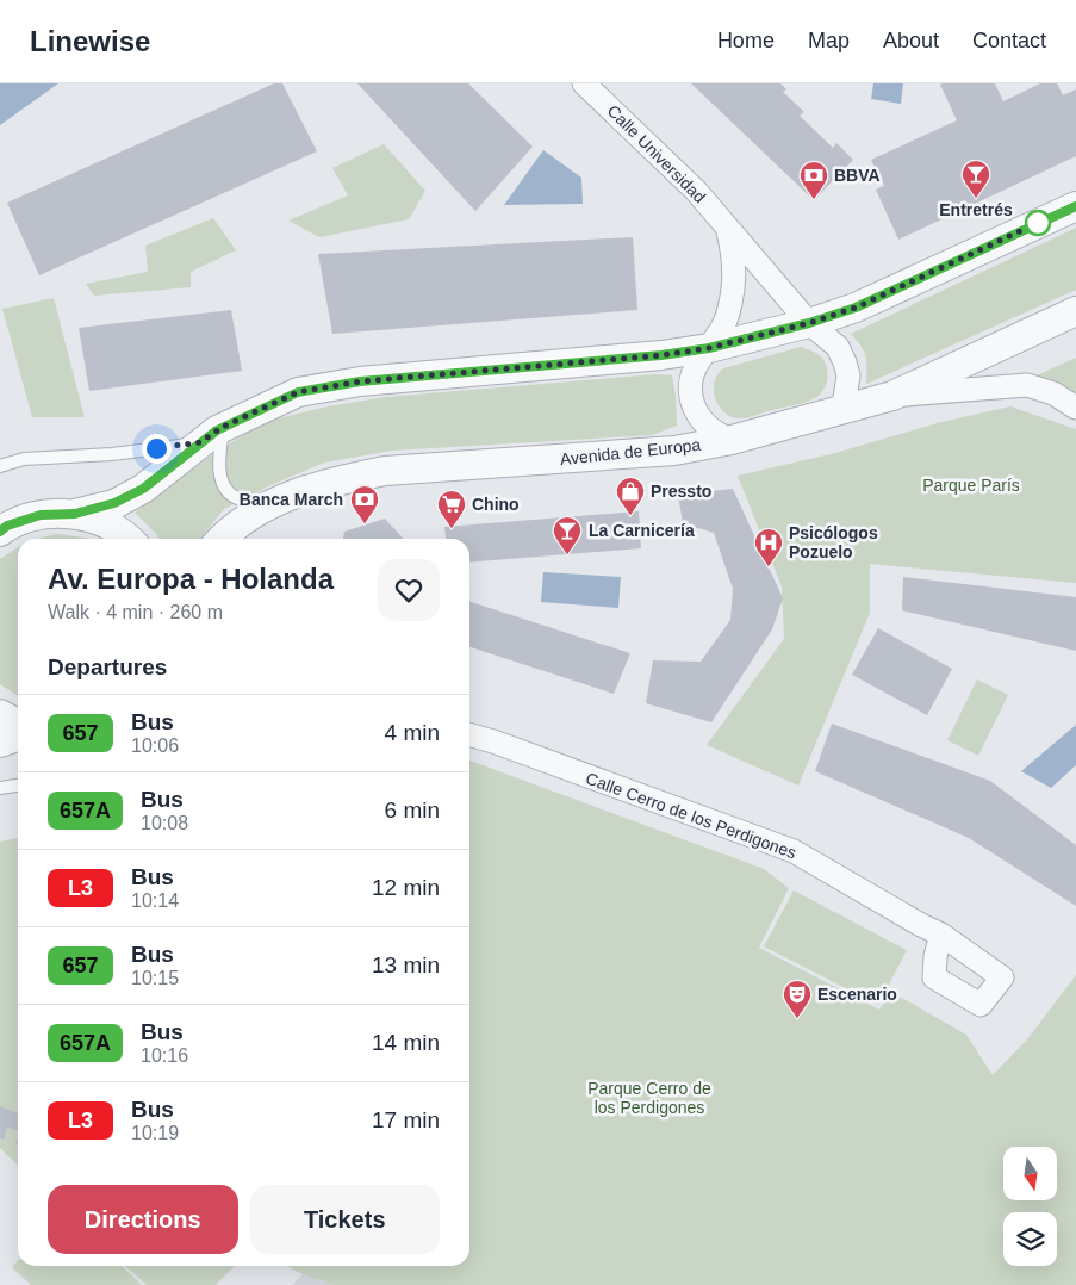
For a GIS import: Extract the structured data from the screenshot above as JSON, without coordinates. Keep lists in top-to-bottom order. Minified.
{"streets":{"street":["Calle Universidad","Avenida de Europa","Calle Cerro de los Perdigones"]},"crossings":[["Calle Universidad","Avenida de Europa"]],"parks":["Parque París","Parque Cerro de los Perdigones"],"places":{"bar":["Entretrés","La Carnicería"],"bank":["BBVA","Banca March"],"shop":["Pressto"],"supermarket":["Chino"],"hospital":["Psicólogos Pozuelo"],"theatre":["Escenario"]},"lines":["bus line 657"],"north":"bottom","page":{"header":"Linewise","nav":["Home","Map","About","Contact"],"heading":[["Av. Europa - Holanda","Walk · 4 min · 260 m"],"Departures"],"list":[{"mark":"657","name":"Bus","note":"10:06","value":"4 min"},{"mark":"657A","name":"Bus","note":"10:08","value":"6 min"},{"mark":"L3","name":"Bus","note":"10:14","value":"12 min"},{"mark":"657","name":"Bus","note":"10:15","value":"13 min"},{"mark":"657A","name":"Bus","note":"10:16","value":"14 min"},{"mark":"L3","name":"Bus","note":"10:19","value":"17 min"}],"buttons":["Directions","Tickets"]}}
